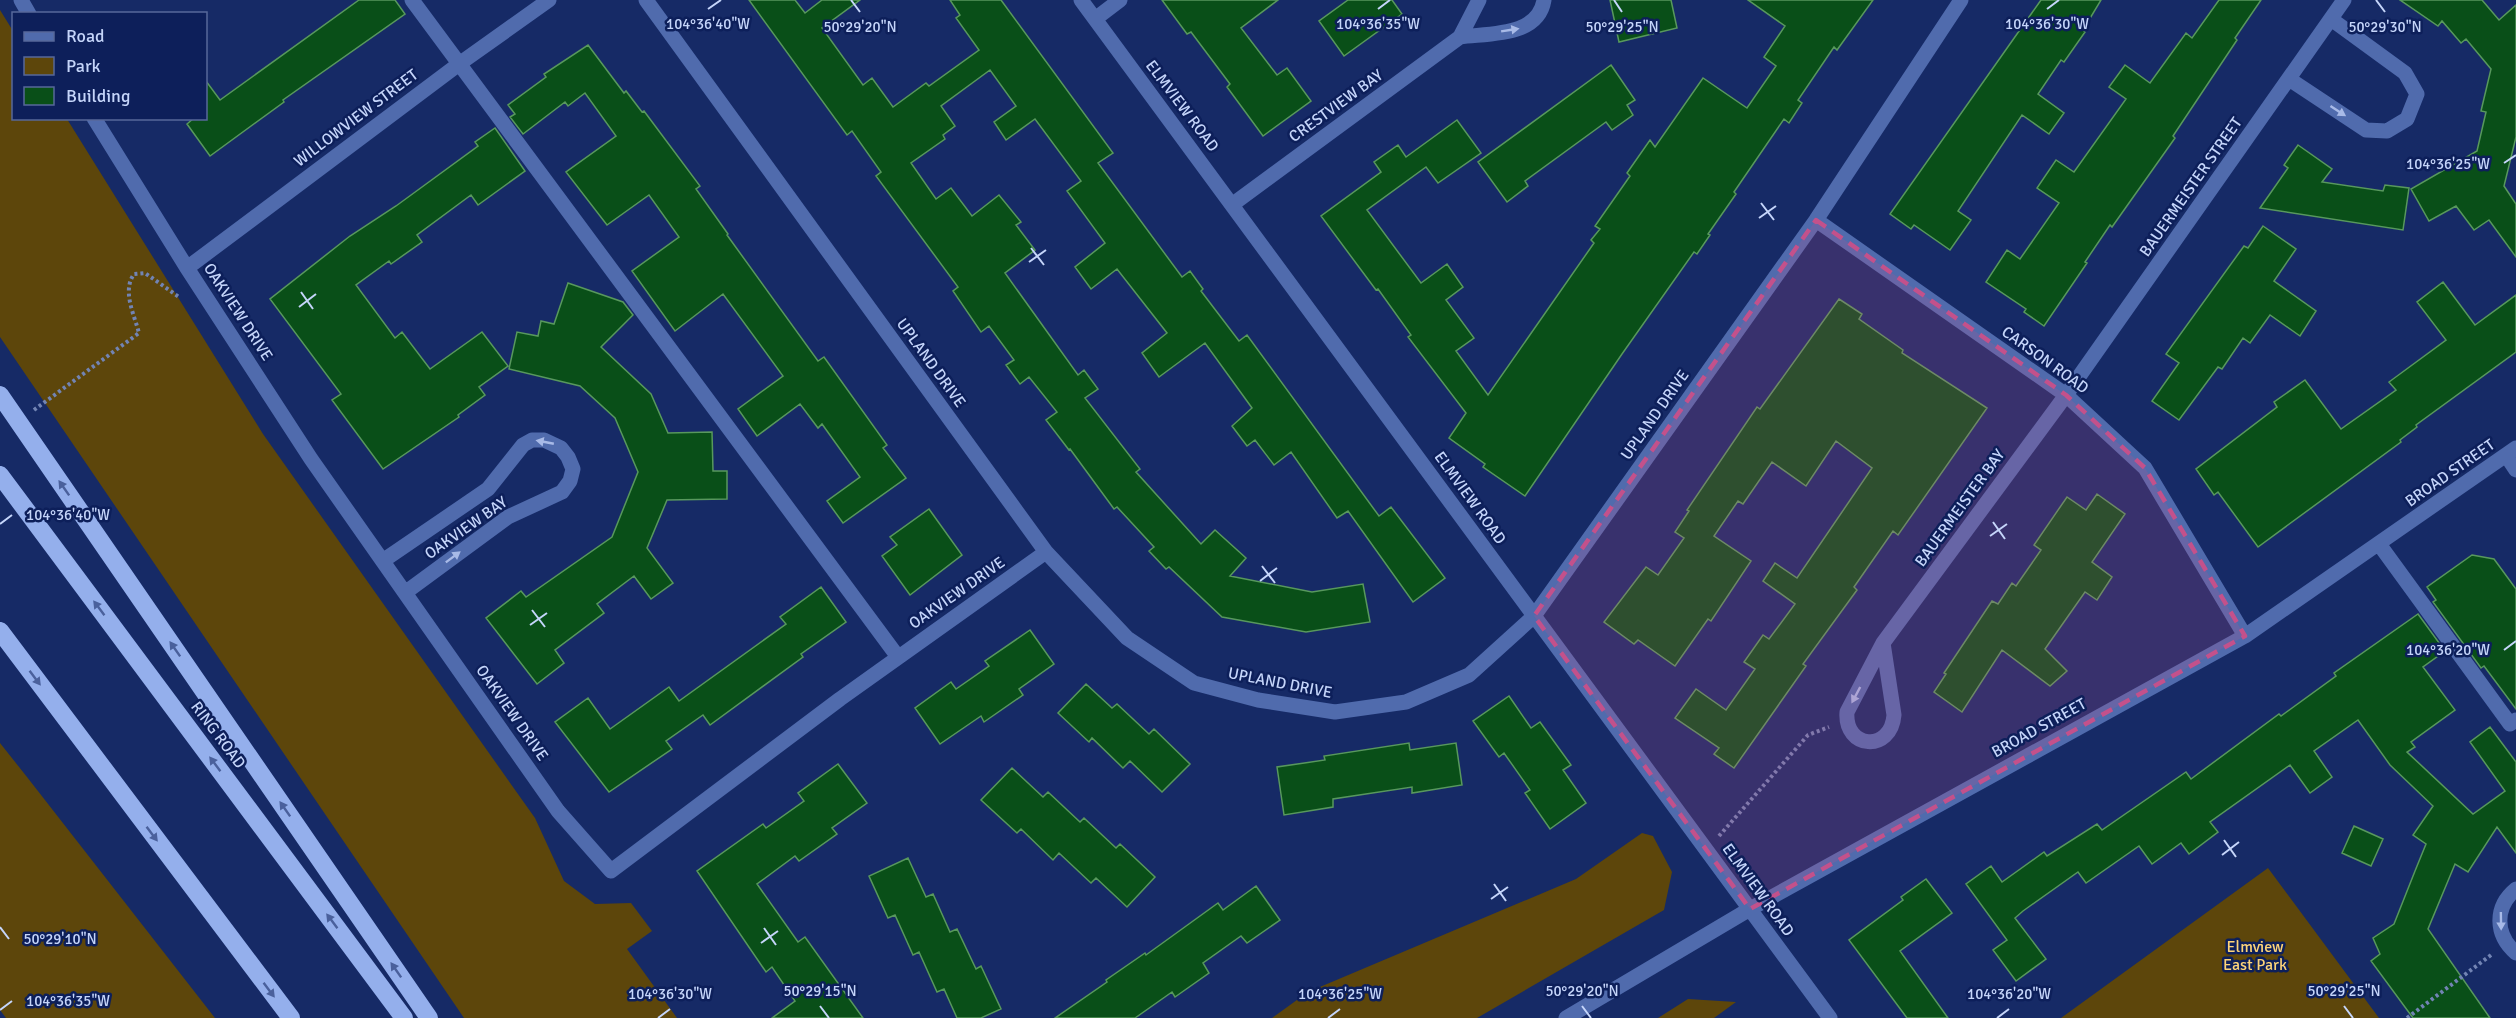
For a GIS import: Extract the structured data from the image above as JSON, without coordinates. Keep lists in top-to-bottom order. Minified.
{"streets":{"highway":["RING ROAD"],"street":["ELMVIEW ROAD","CRESTVIEW BAY","WILLOWVIEW STREET","BAUERMEISTER STREET","OAKVIEW DRIVE","CARSON ROAD","UPLAND DRIVE","BROAD STREET","BAUERMEISTER BAY","OAKVIEW BAY"]},"crossings":[["ELMVIEW ROAD","CRESTVIEW BAY"],["ELMVIEW ROAD","UPLAND DRIVE"],["ELMVIEW ROAD","BROAD STREET"],["WILLOWVIEW STREET","OAKVIEW DRIVE"],["BAUERMEISTER STREET","CARSON ROAD"],["BAUERMEISTER STREET","BAUERMEISTER BAY"],["OAKVIEW DRIVE","UPLAND DRIVE"],["OAKVIEW DRIVE","OAKVIEW BAY"],["CARSON ROAD","UPLAND DRIVE"],["CARSON ROAD","BROAD STREET"],["CARSON ROAD","BAUERMEISTER BAY"]],"parks":["Elmview East Park"],"legend":["Road","Park","Building"],"coordinates":["104°36'30\"W","104°36'40\"W","104°36'35\"W","50°29'20\"N","50°29'25\"N","50°29'30\"N","104°36'25\"W","104°36'20\"W","50°29'10\"N","50°29'15\"N"]}
